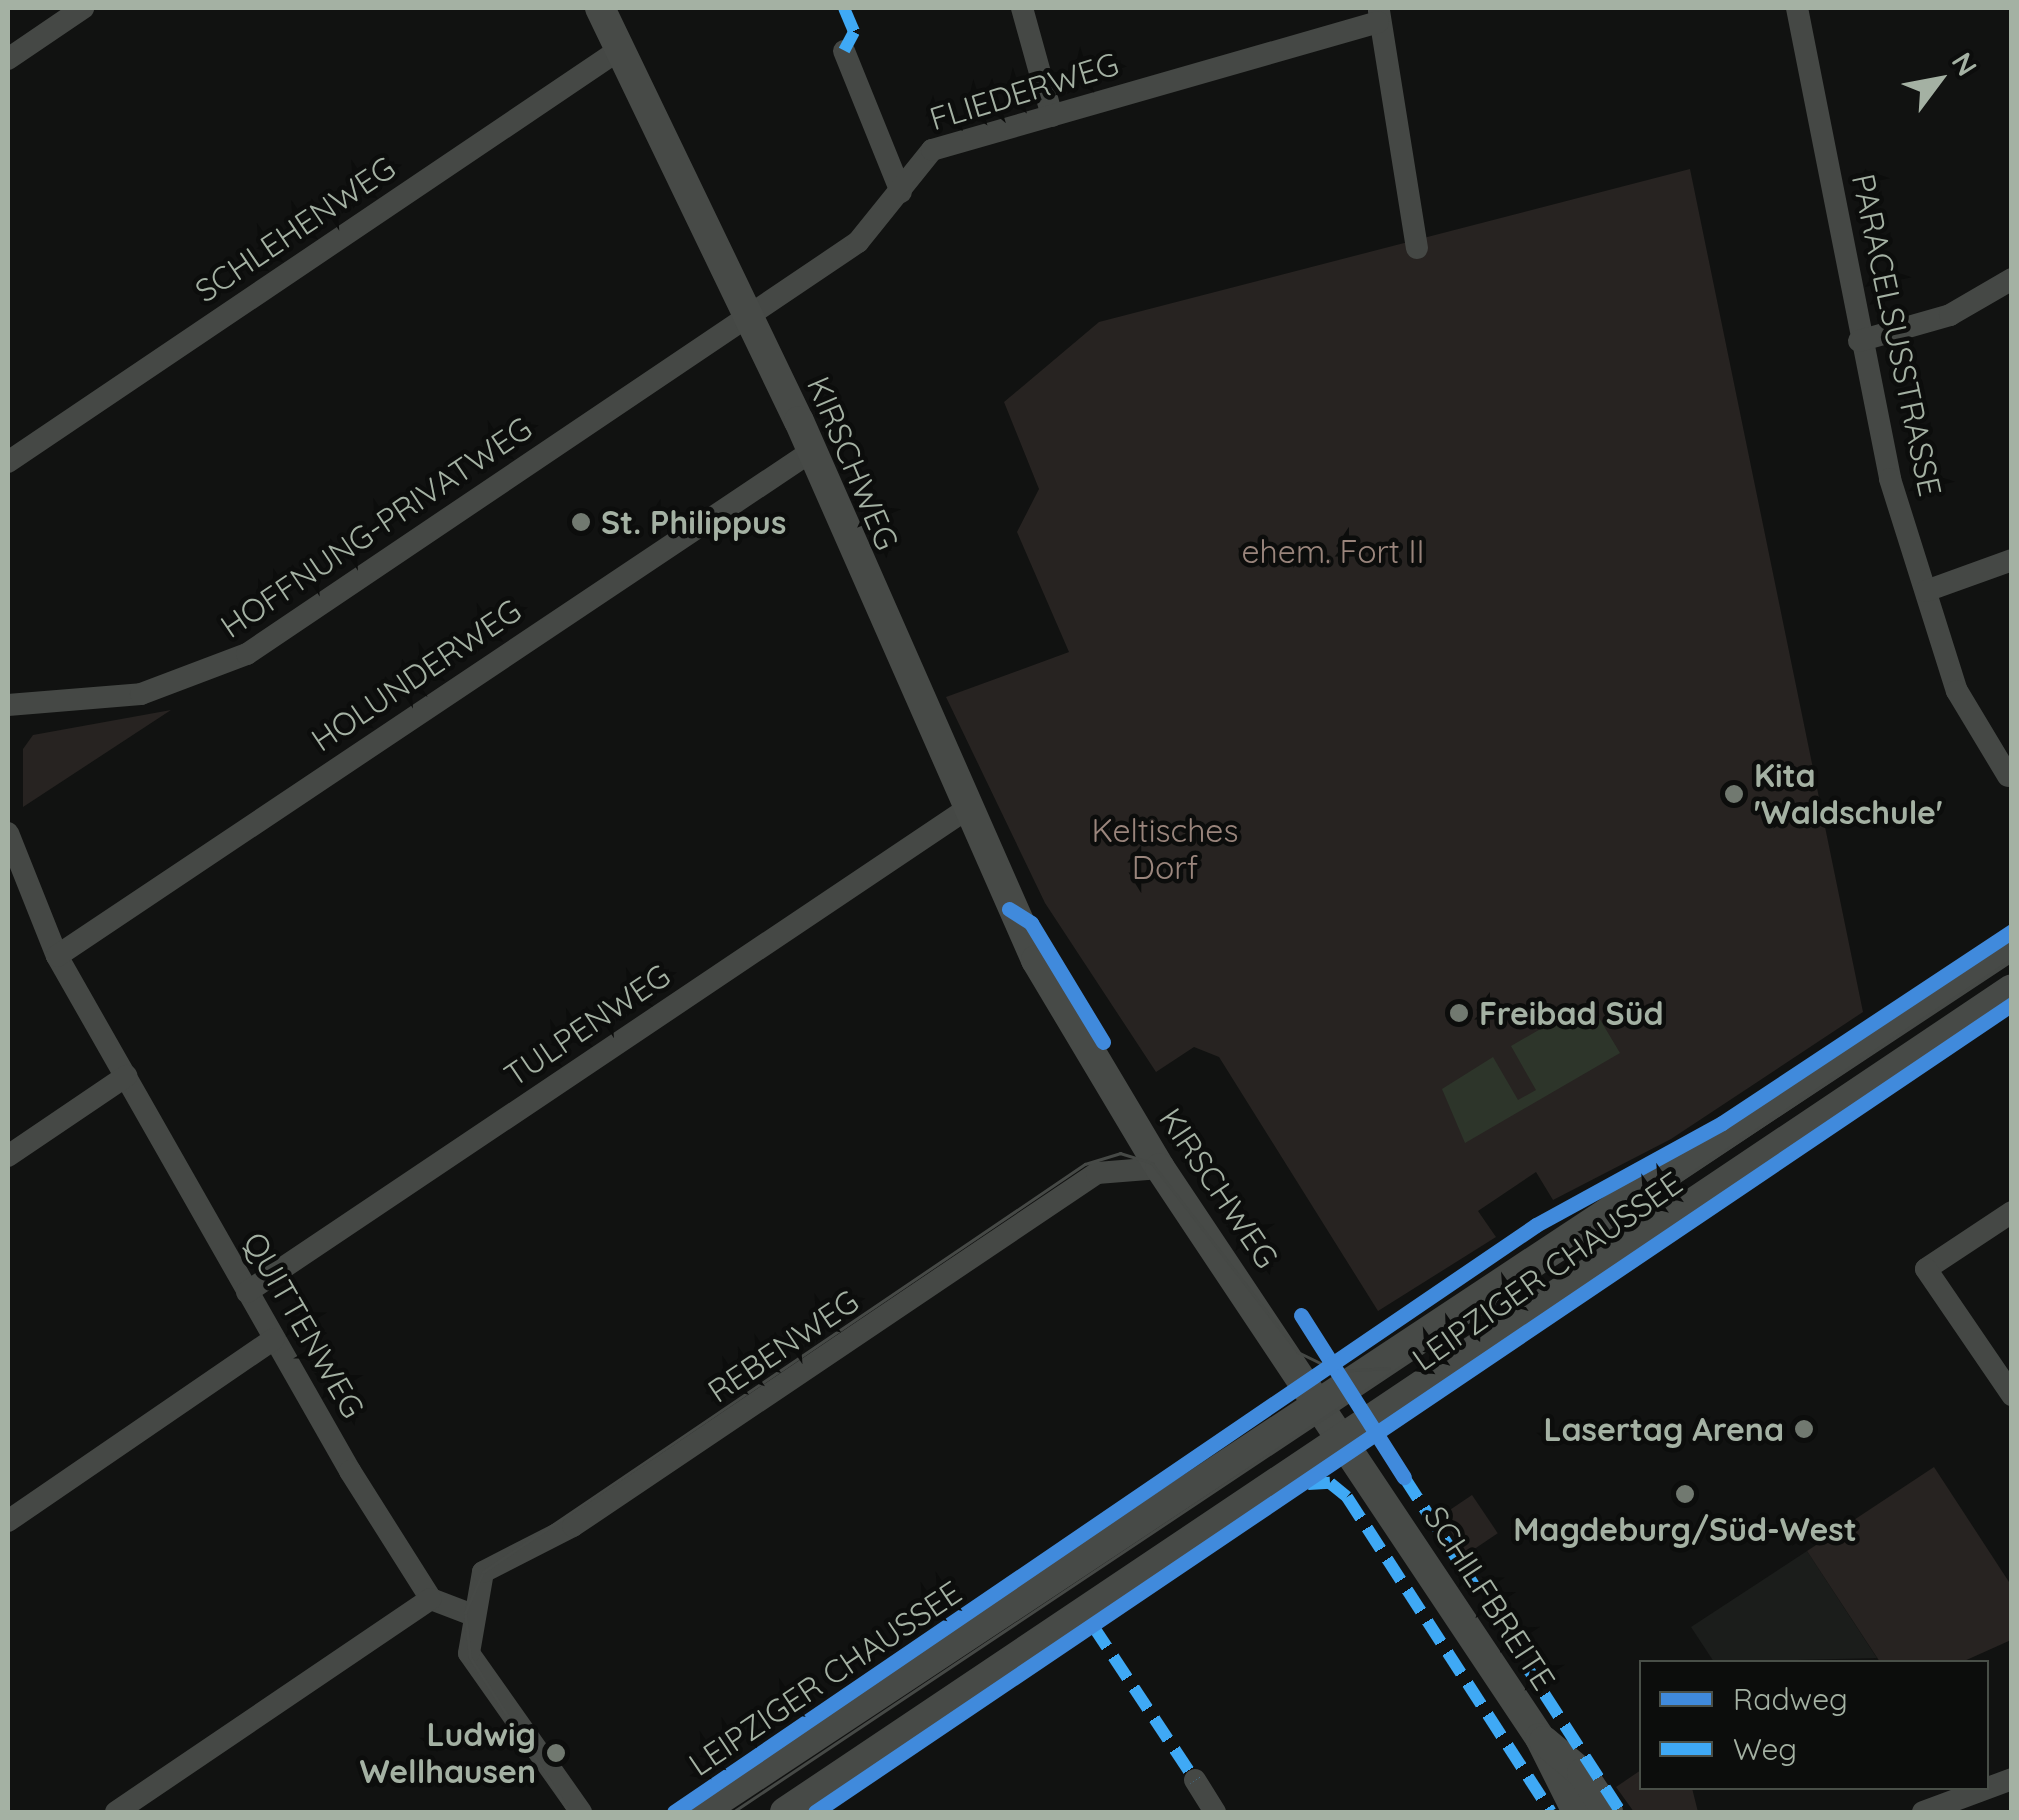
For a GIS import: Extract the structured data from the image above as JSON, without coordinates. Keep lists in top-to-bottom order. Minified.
{"streets":{"main road":["KIRSCHWEG","LEIPZIGER CHAUSSEE","SCHILFBREITE"],"street":["FLIEDERWEG","SCHLEHENWEG","PARACELSUSSTRASSE","HOFFNUNG-PRIVATWEG","HOLUNDERWEG","TULPENWEG","QUITTENWEG","REBENWEG"]},"crossings":[["FLIEDERWEG","KIRSCHWEG"],["FLIEDERWEG","HOFFNUNG-PRIVATWEG"],["SCHLEHENWEG","KIRSCHWEG"],["KIRSCHWEG","HOFFNUNG-PRIVATWEG"],["KIRSCHWEG","HOLUNDERWEG"],["KIRSCHWEG","TULPENWEG"],["KIRSCHWEG","LEIPZIGER CHAUSSEE"],["KIRSCHWEG","REBENWEG"],["KIRSCHWEG","SCHILFBREITE"],["HOLUNDERWEG","QUITTENWEG"],["TULPENWEG","QUITTENWEG"],["LEIPZIGER CHAUSSEE","SCHILFBREITE"]],"parks":["ehem. Fort II","Keltisches Dorf"],"places":["St. Philippus","Kita 'Waldschule'","Freibad Süd","Lasertag Arena","Magdeburg/Süd-West","Ludwig Wellhausen"],"legend":["Radweg","Weg"],"north":"top right"}
